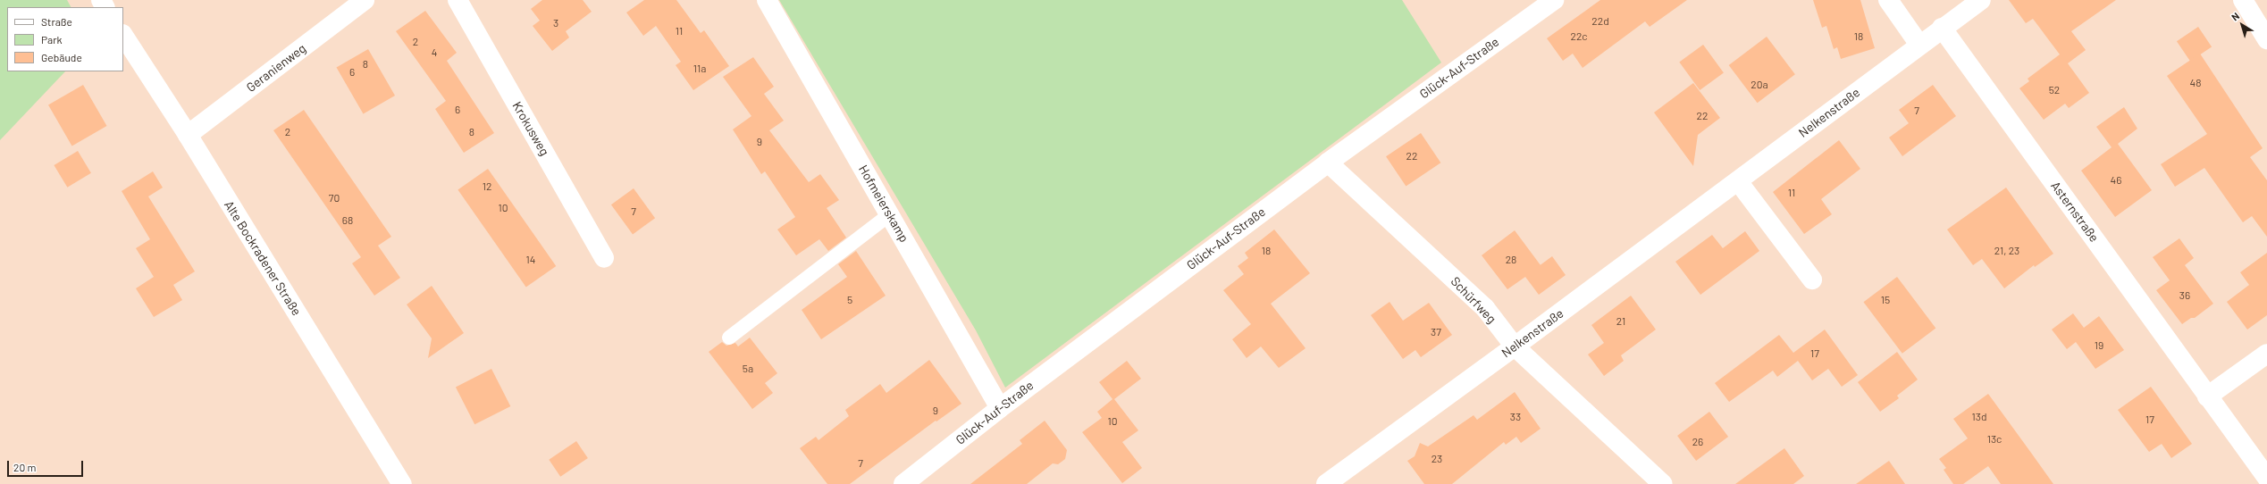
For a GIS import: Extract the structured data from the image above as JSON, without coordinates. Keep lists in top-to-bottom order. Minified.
{"streets":{"street":["Geranienweg","Glück-Auf-Straße","Nelkenstraße","Krokusweg","Hofmeierskamp","Asternstraße","Alte Bockradener Straße","Schürfweg"]},"crossings":[["Geranienweg","Alte Bockradener Straße"],["Glück-Auf-Straße","Hofmeierskamp"],["Glück-Auf-Straße","Schürfweg"],["Nelkenstraße","Asternstraße"],["Nelkenstraße","Schürfweg"]],"house_numbers":["22d","3","11","22c","18","2","4","8","11a","6","48","20a","52","6","7","22","2","8","9","22","46","12","11","70","10","7","68","18","21, 23","14","28","36","5","15","21","37","19","17","5a","9","33","13d","17","10","13c","26","23","7"],"legend":["Straße","Park","Gebäude"],"scale_bar":"20 m","north":"top left"}
